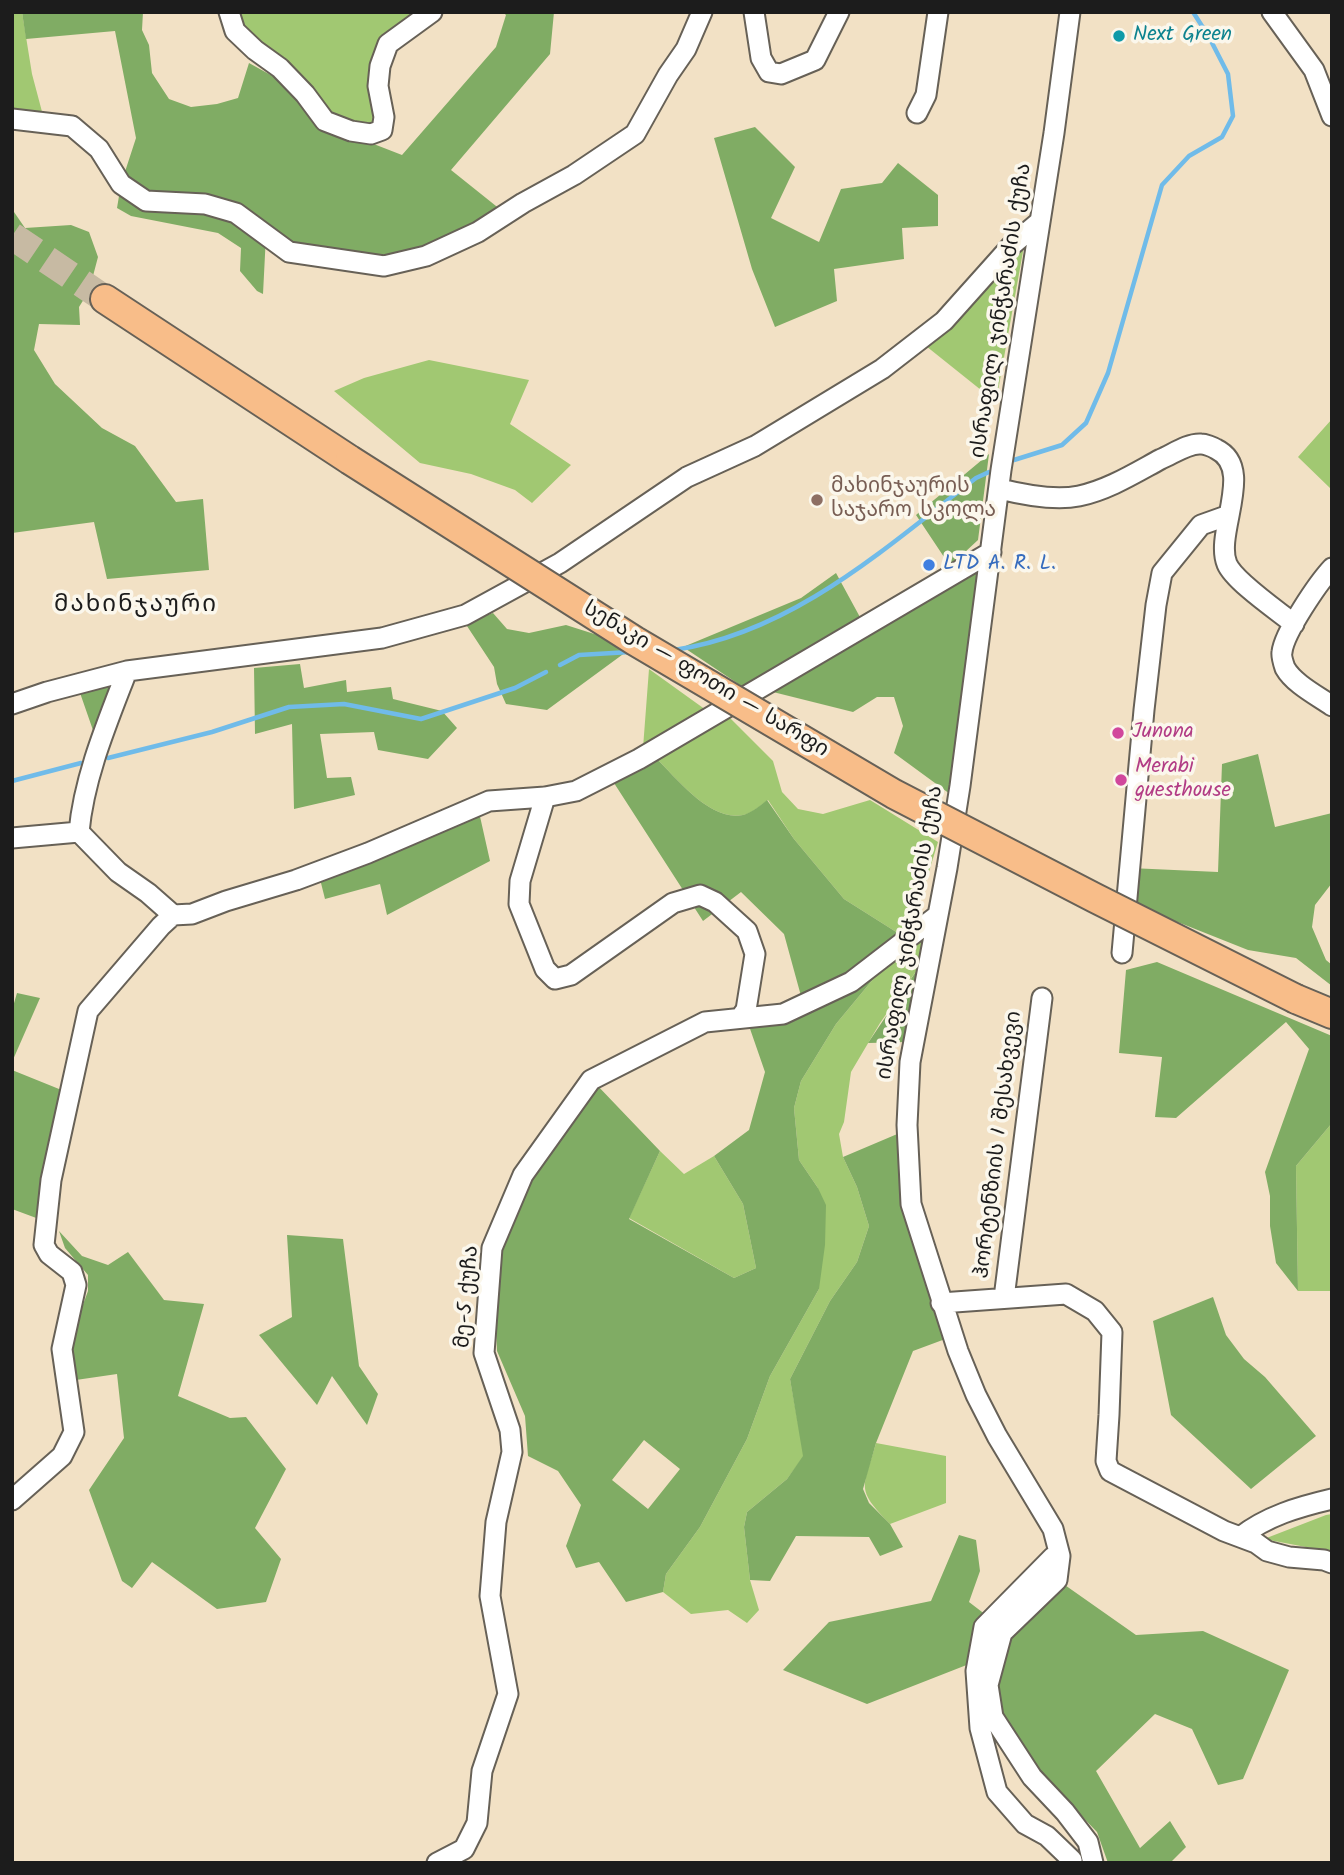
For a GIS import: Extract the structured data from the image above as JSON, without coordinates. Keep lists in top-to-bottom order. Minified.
{"streets":{"highway":["სენაკი — ფოთი — სარფი"],"street":["ისრაფილ ჯინჭარაძის ქუჩა","ჰორტენზიის I შესახვევი","მე-5 ქუჩა"]},"crossings":[["ისრაფილ ჯინჭარაძის ქუჩა","მე-5 ქუჩა"]],"districts":["მახინჯაური"],"places":["Next Green","მახინჯაურის საჯარო სკოლა","LTD A. R. L.","Junona","Merabi guesthouse"]}
